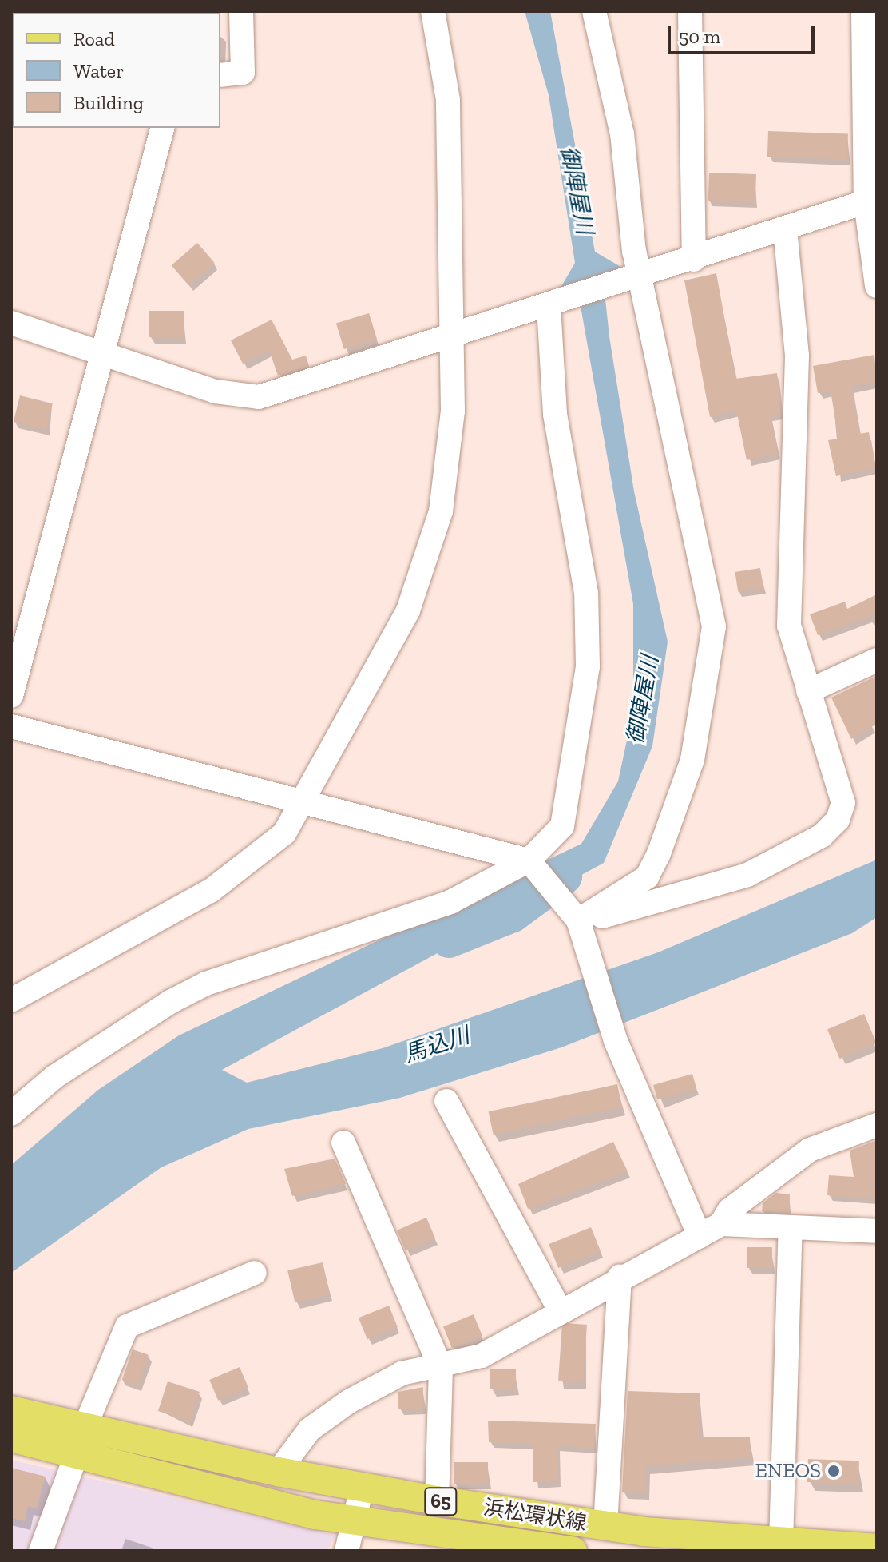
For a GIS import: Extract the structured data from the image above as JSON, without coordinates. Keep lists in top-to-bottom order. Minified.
{"streets":{"main road":["65","浜松環状線"]},"water":["御陣屋川","馬込川"],"places":["ENEOS"],"legend":["Road","Water","Building"],"scale_bar":"50 m"}
